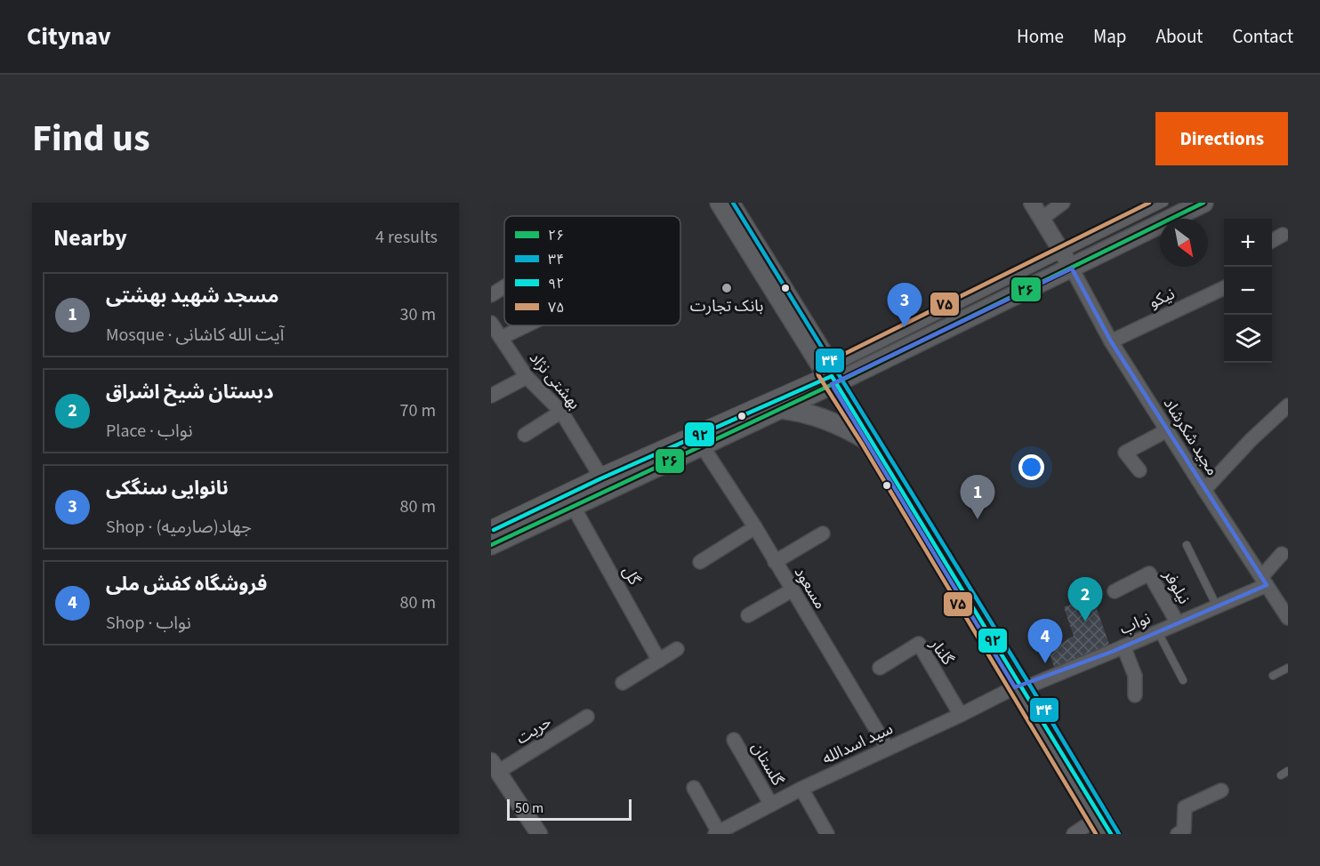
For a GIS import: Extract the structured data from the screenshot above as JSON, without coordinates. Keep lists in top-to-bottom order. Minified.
{"streets":{"street":["نیکو","بهشتی نژاد","مجید شکرشاد","گل","نیلوفر","مسعود","نواب","گلنار","حریت","سید اسدالله","گلستان"]},"crossings":[["نیکو","مجید شکرشاد"],["مجید شکرشاد","نواب"],["نیلوفر","نواب"],["مسعود","سید اسدالله"],["نواب","سید اسدالله"],["گلنار","سید اسدالله"],["سید اسدالله","گلستان"]],"places":["بانک تجارت"],"lines":["transit line ۲۶","transit line ۳۴","transit line ۷۵","transit line ۹۲"],"legend":["۲۶","۳۴","۹۲","۷۵"],"scale_bar":"50 m","north":"bottom right","page":{"header":"Citynav","nav":["Home","Map","About","Contact"],"title":"Find us","buttons":"Directions","heading":["Nearby","4 results"],"map_buttons":["+","−"],"list":[{"mark":"1","name":"مسجد شهید بهشتی","note":"Mosque · آیت الله کاشانی","value":"30 m"},{"mark":"2","name":"دبستان شیخ اشراق","note":"Place · نواب","value":"70 m"},{"mark":"3","name":"نانوایی سنگکی","note":"Shop · جهاد(صارمیه)","value":"80 m"},{"mark":"4","name":"فروشگاه کفش ملی","note":"Shop · نواب","value":"80 m"}],"pins":["3","1","2","4"],"scale":"50 m"}}
